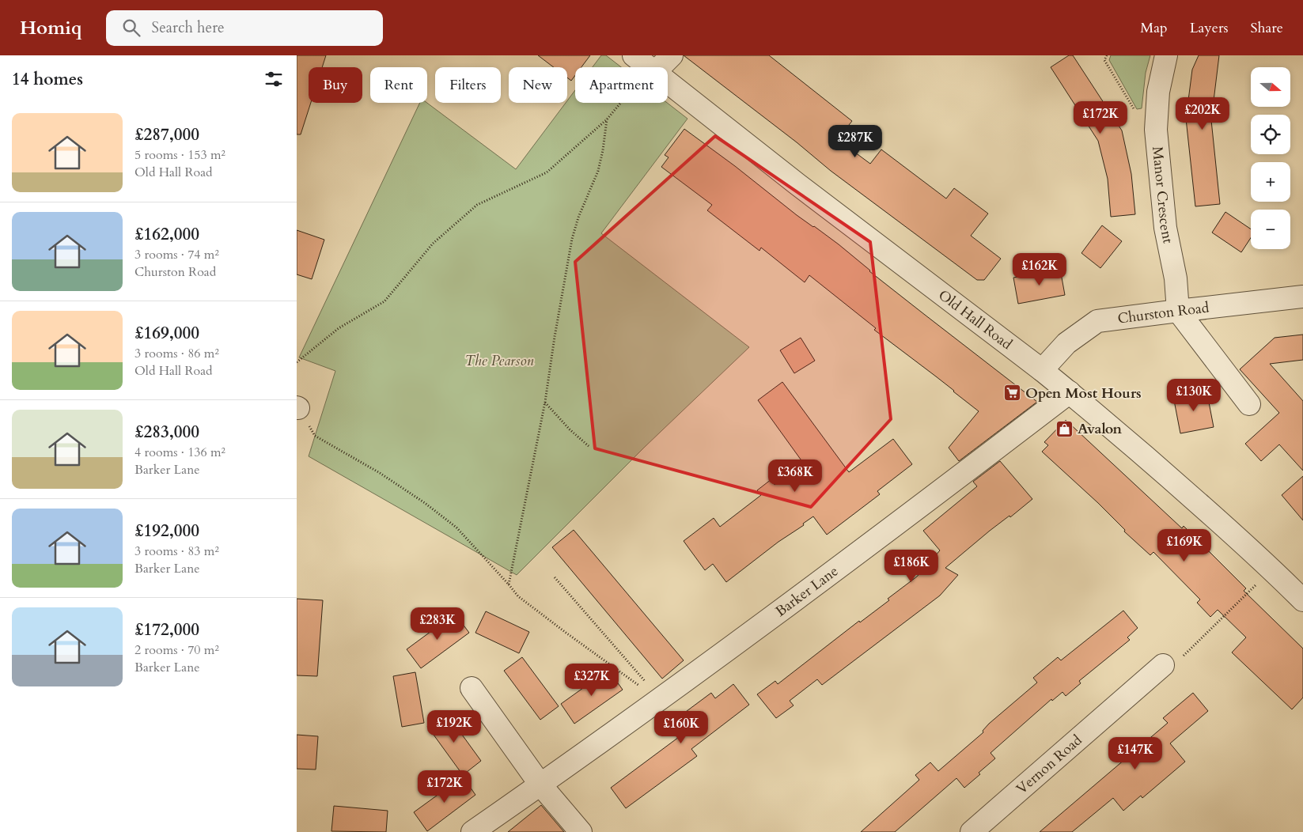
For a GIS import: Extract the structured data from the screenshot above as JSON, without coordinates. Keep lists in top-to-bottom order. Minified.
{"streets":{"street":["Manor Crescent","Churston Road","Old Hall Road","Barker Lane","Vernon Road"]},"crossings":[["Manor Crescent","Churston Road"],["Churston Road","Old Hall Road"],["Old Hall Road","Barker Lane"]],"parks":["The Pearson"],"places":{"supermarket":["Open Most Hours"],"shop":["Avalon"]},"north":"right","page":{"header":"Homiq","search":"Search here","nav":["Map","Layers","Share"],"heading":"14 homes","map_buttons":["+","−"],"chip":["Buy","Rent","Filters","New","Apartment"],"price":["£202K","£172K","£287K","£162K","£130K","£368K","£169K","£186K","£283K","£327K","£192K","£160K","£147K","£172K"],"list":[{"name":"£287,000","note":"5 rooms · 153 m² · Old Hall Road"},{"name":"£162,000","note":"3 rooms · 74 m² · Churston Road"},{"name":"£169,000","note":"3 rooms · 86 m² · Old Hall Road"},{"name":"£283,000","note":"4 rooms · 136 m² · Barker Lane"},{"name":"£192,000","note":"3 rooms · 83 m² · Barker Lane"},{"name":"£172,000","note":"2 rooms · 70 m² · Barker Lane"}]}}
